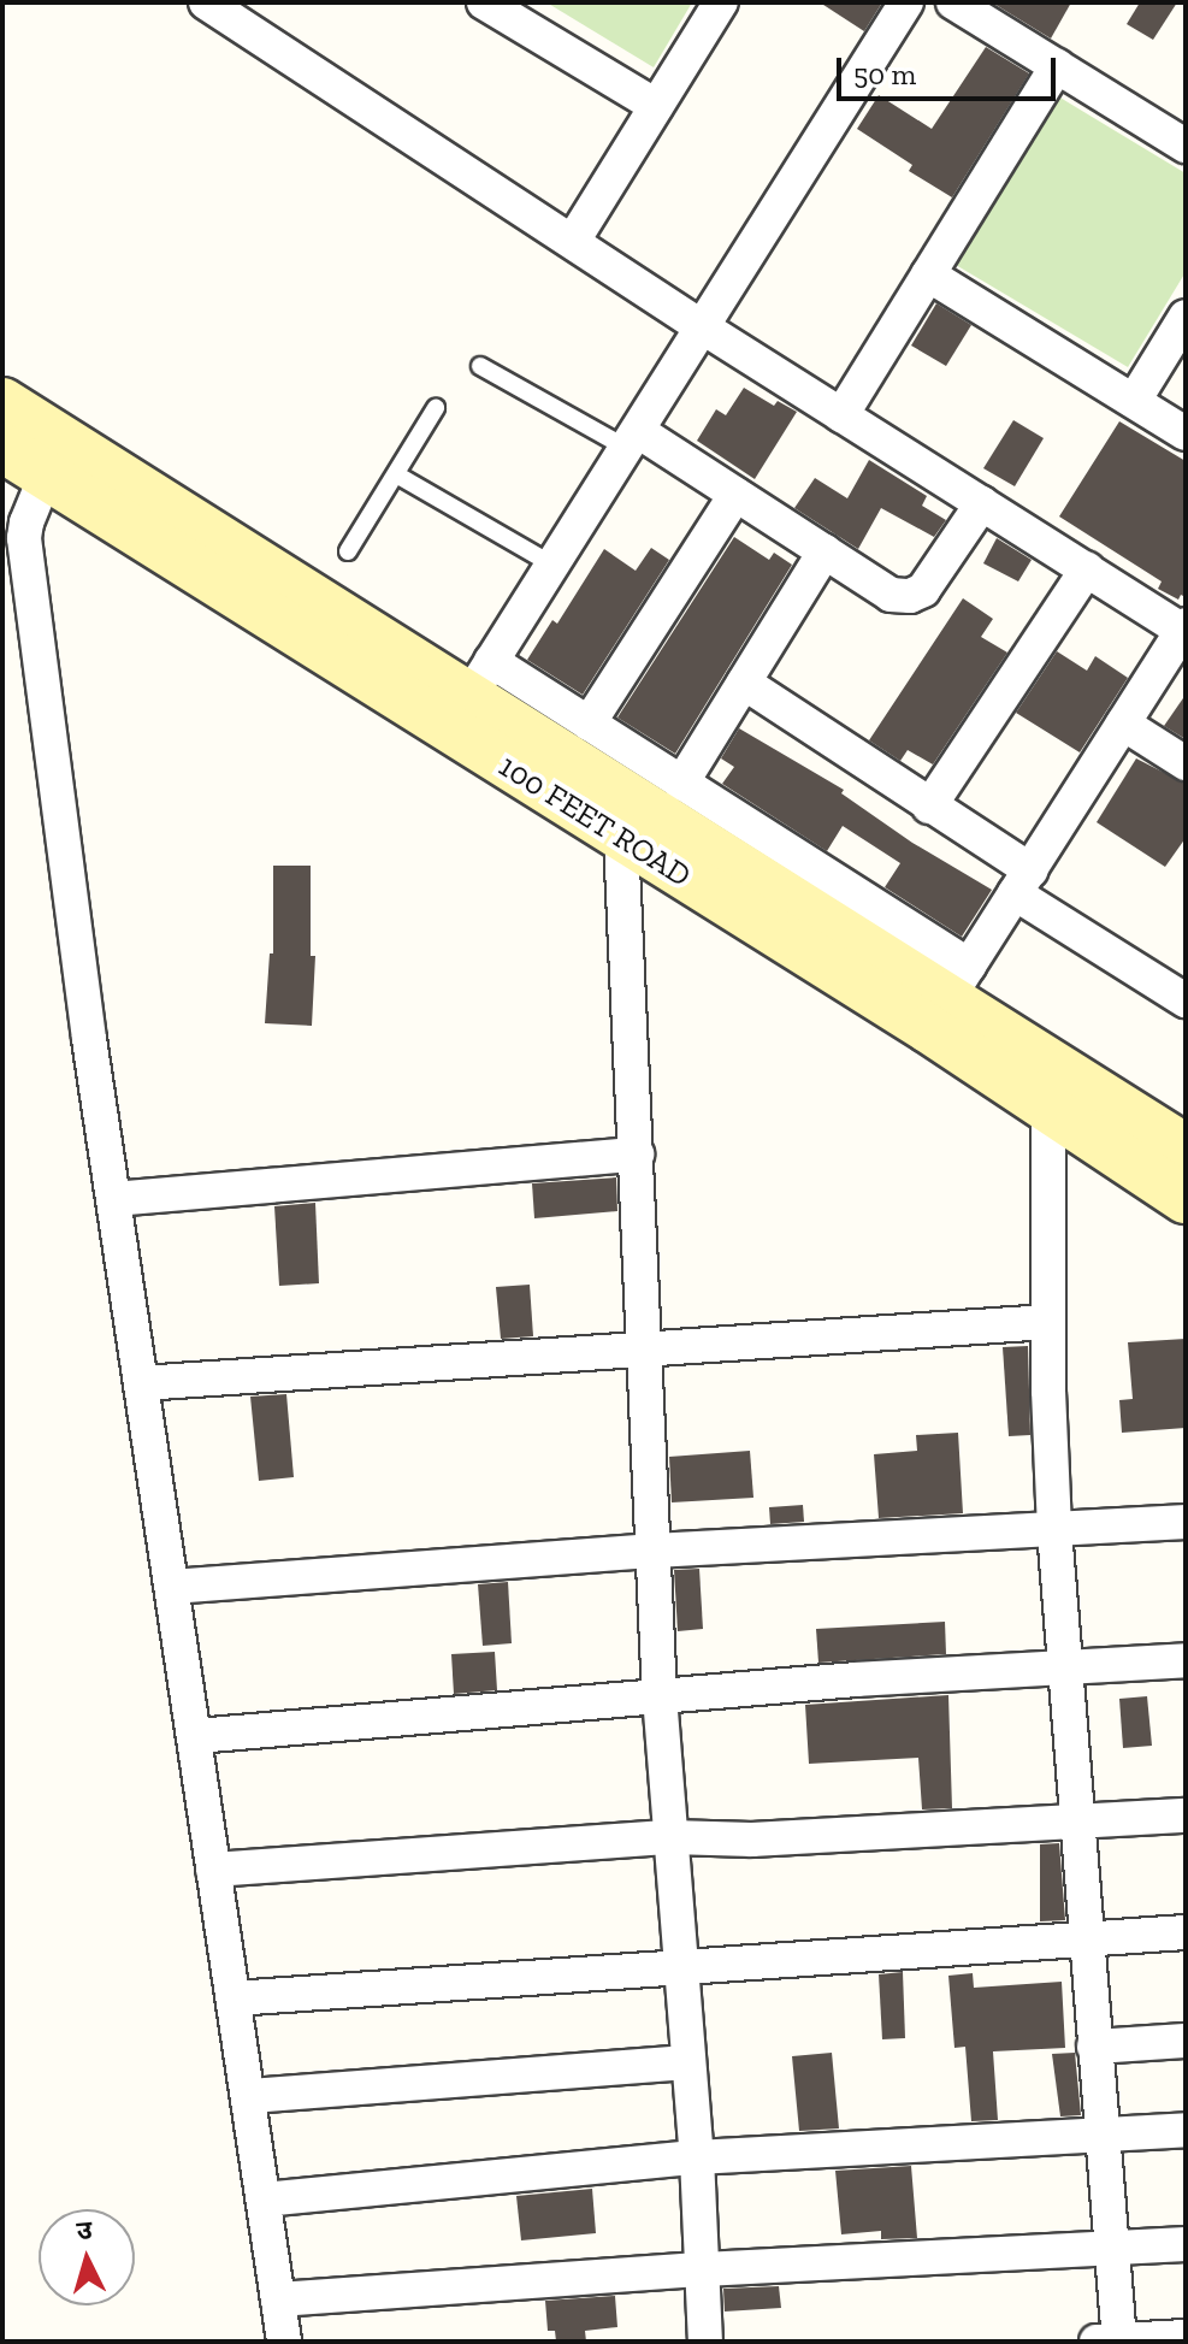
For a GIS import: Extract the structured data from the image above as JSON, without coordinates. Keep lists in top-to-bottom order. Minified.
{"streets":{"street":["100 FEET ROAD"]},"scale_bar":"50 m","north":"top"}
